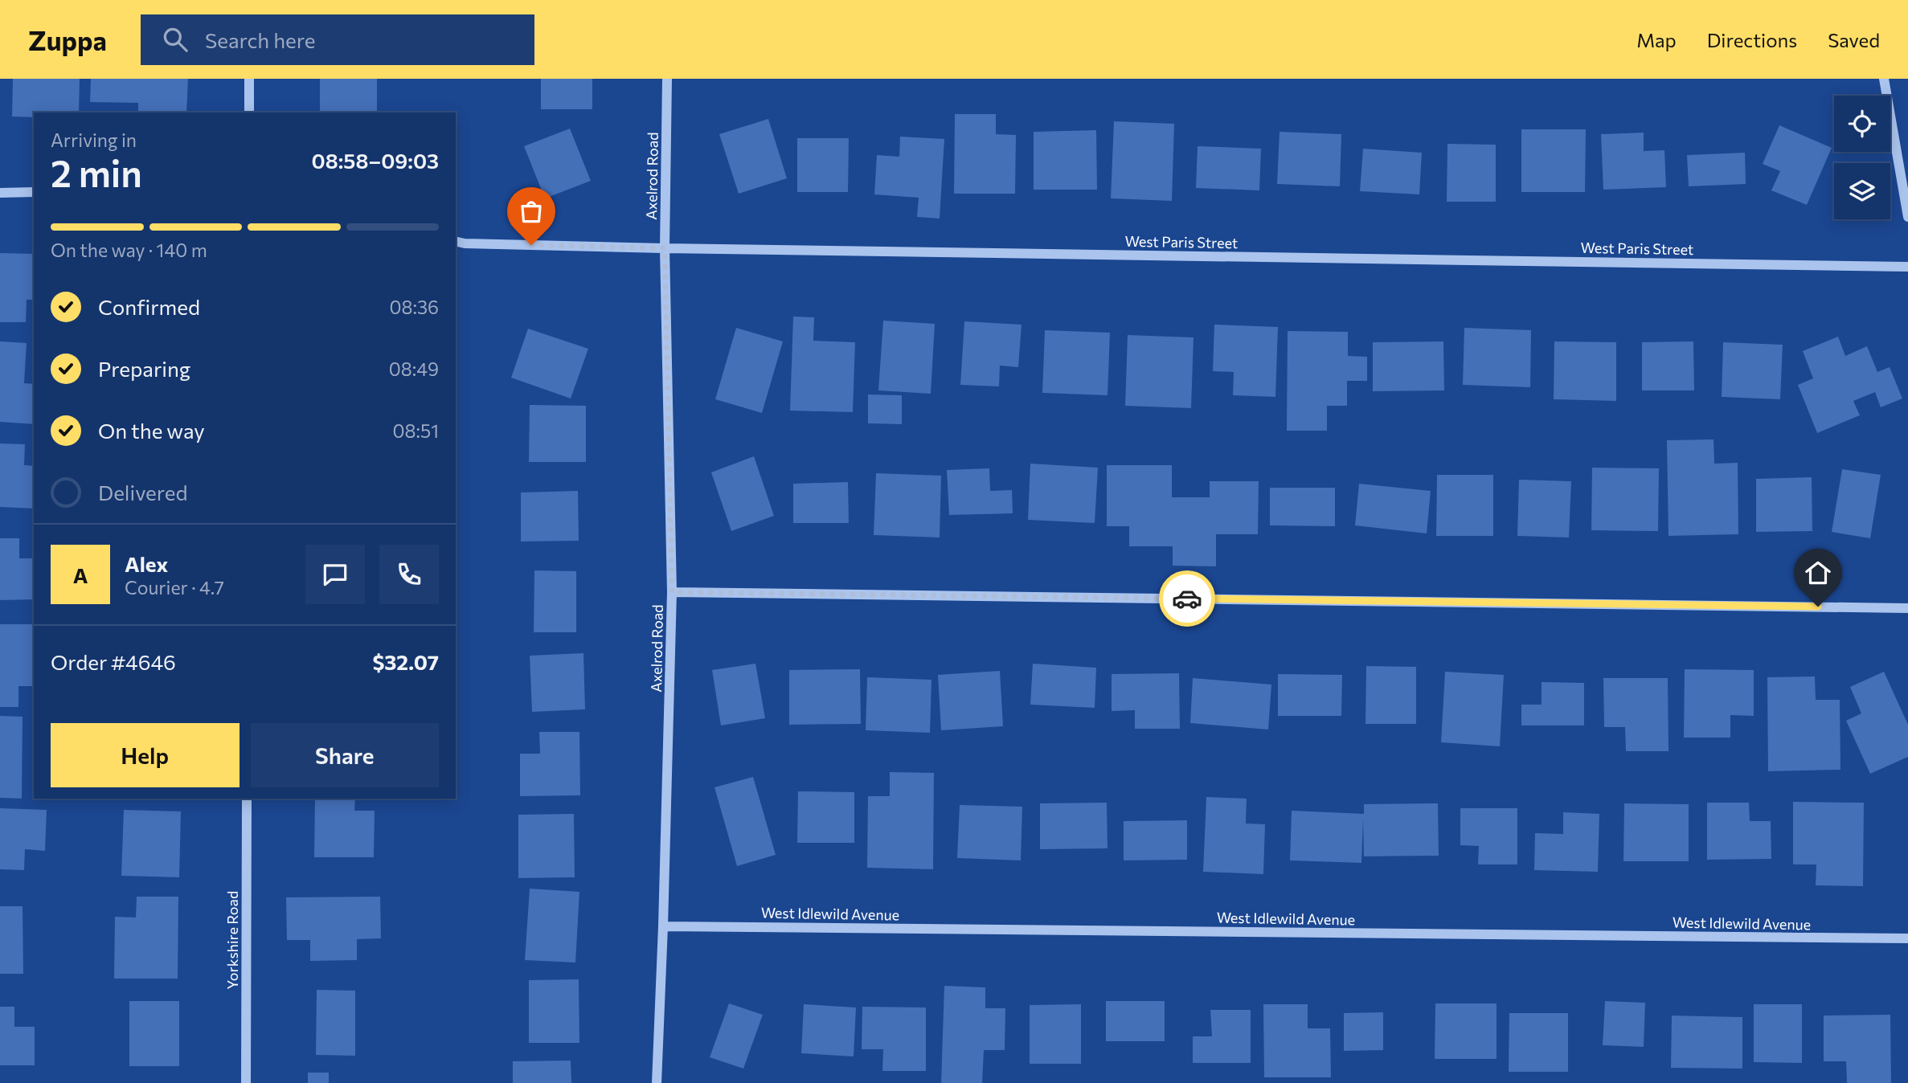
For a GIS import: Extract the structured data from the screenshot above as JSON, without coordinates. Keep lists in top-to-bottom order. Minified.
{"streets":{"street":["Axelrod Road","West Paris Street","West Idlewild Avenue","Yorkshire Road"]},"crossings":[["Axelrod Road","West Paris Street"],["Axelrod Road","West Idlewild Avenue"]],"page":{"header":"Zuppa","search":"Search here","nav":["Map","Directions","Saved"],"heading":["2 min","Arriving in","08:58–09:03"],"panel":["Alex","Courier · 4.7","Order #4646","$32.07"],"bar":"On the way · 140 m","list":[["Confirmed","08:36"],["Preparing","08:49"],["On the way","08:51"],"Delivered"],"round":"A","buttons":["Help","Share"]}}
